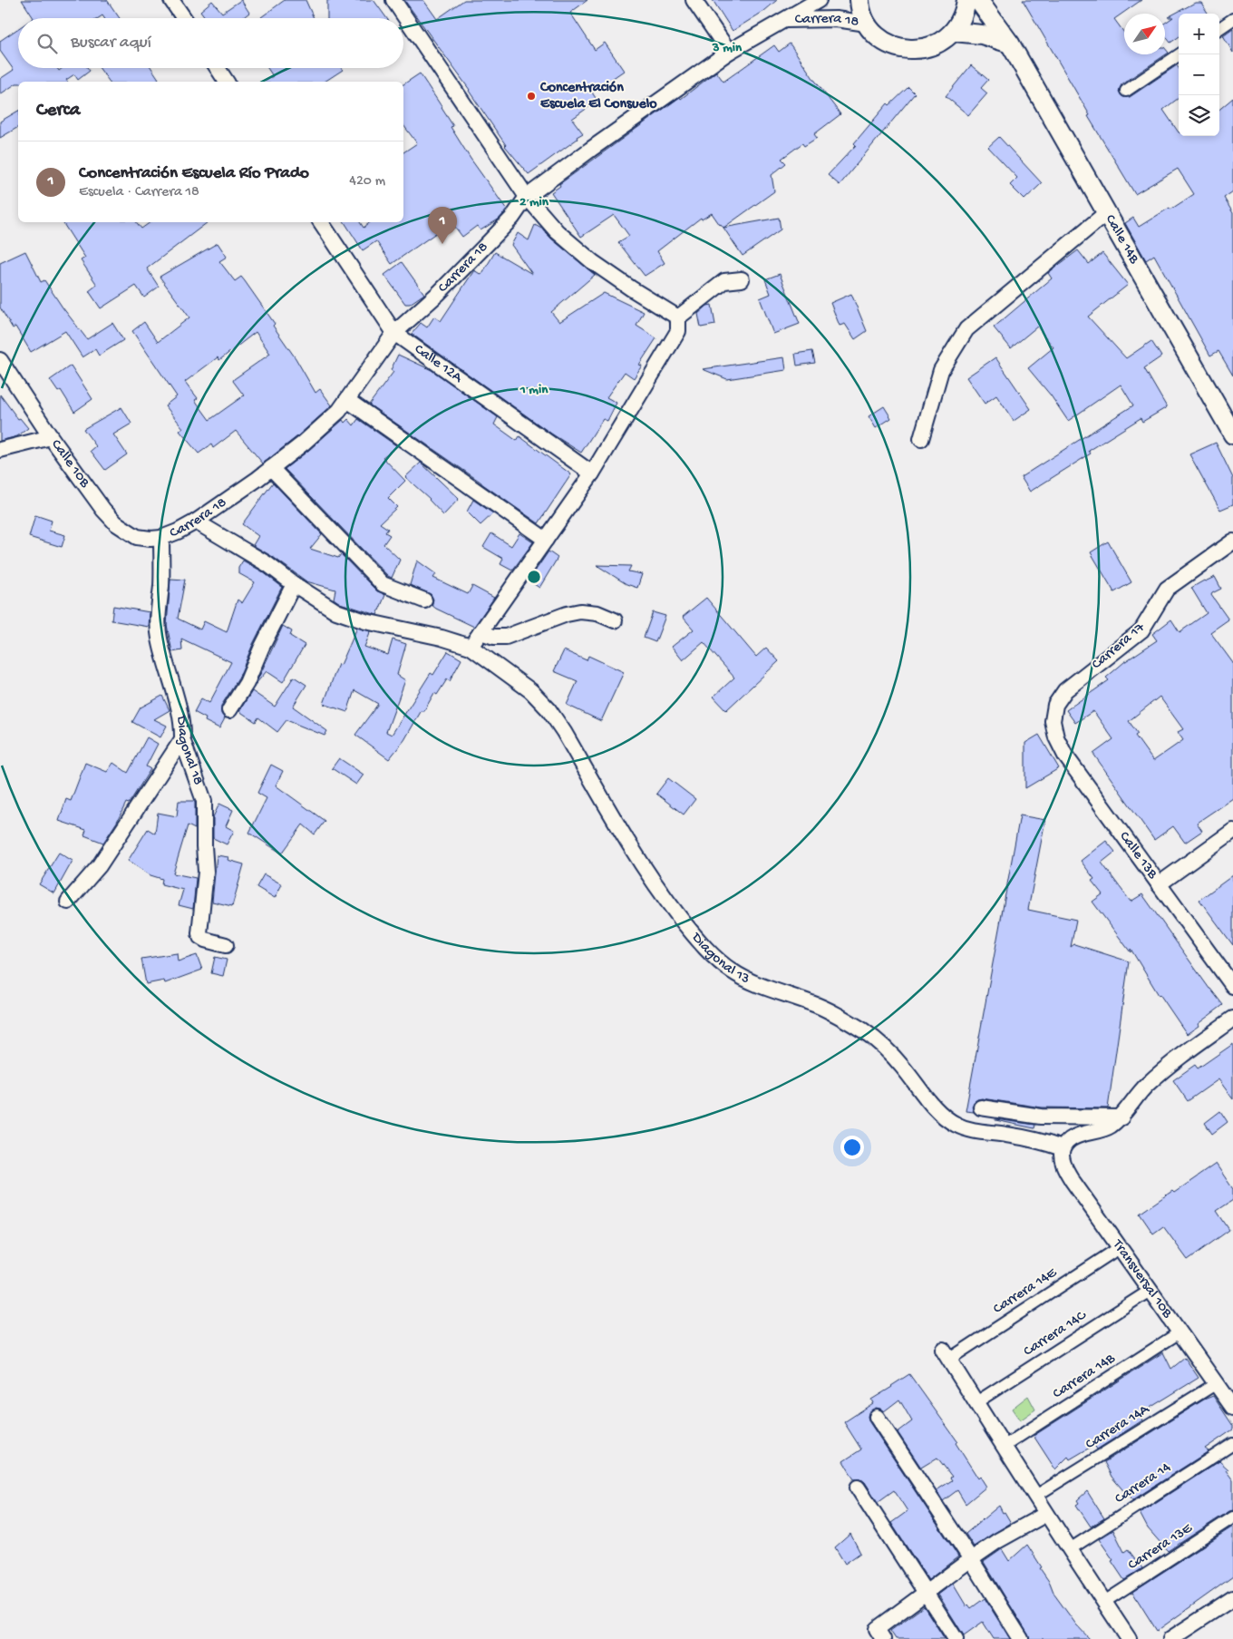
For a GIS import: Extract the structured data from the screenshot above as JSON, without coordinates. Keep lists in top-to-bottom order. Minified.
{"streets":{"street":["Carrera 18","Calle 14B","Calle 12A","Calle 10B","Carrera 17","Diagonal 18","Calle 13B","Diagonal 13","Transversal 10B","Carrera 14E","Carrera 14C","Carrera 14B","Carrera 14A","Carrera 14","Carrera 13E"]},"crossings":[["Carrera 18","Calle 12A"],["Carrera 18","Calle 10B"],["Carrera 18","Diagonal 18"],["Carrera 18","Diagonal 13"],["Calle 10B","Diagonal 18"],["Carrera 17","Calle 13B"],["Diagonal 13","Transversal 10B"],["Transversal 10B","Carrera 14E"],["Transversal 10B","Carrera 14C"],["Transversal 10B","Carrera 14B"],["Transversal 10B","Carrera 14A"]],"places":["Concentración Escuela El Consuelo"],"north":"top right","page":{"map_buttons":["+","−"],"search":"Buscar aquí","heading":"Cerca","list":[{"mark":"1","name":"Concentración Escuela Río Prado","note":"Escuela · Carrera 18","value":"420 m"}],"pins":"1"},"rings":["3 min","2 min","1 min"]}
